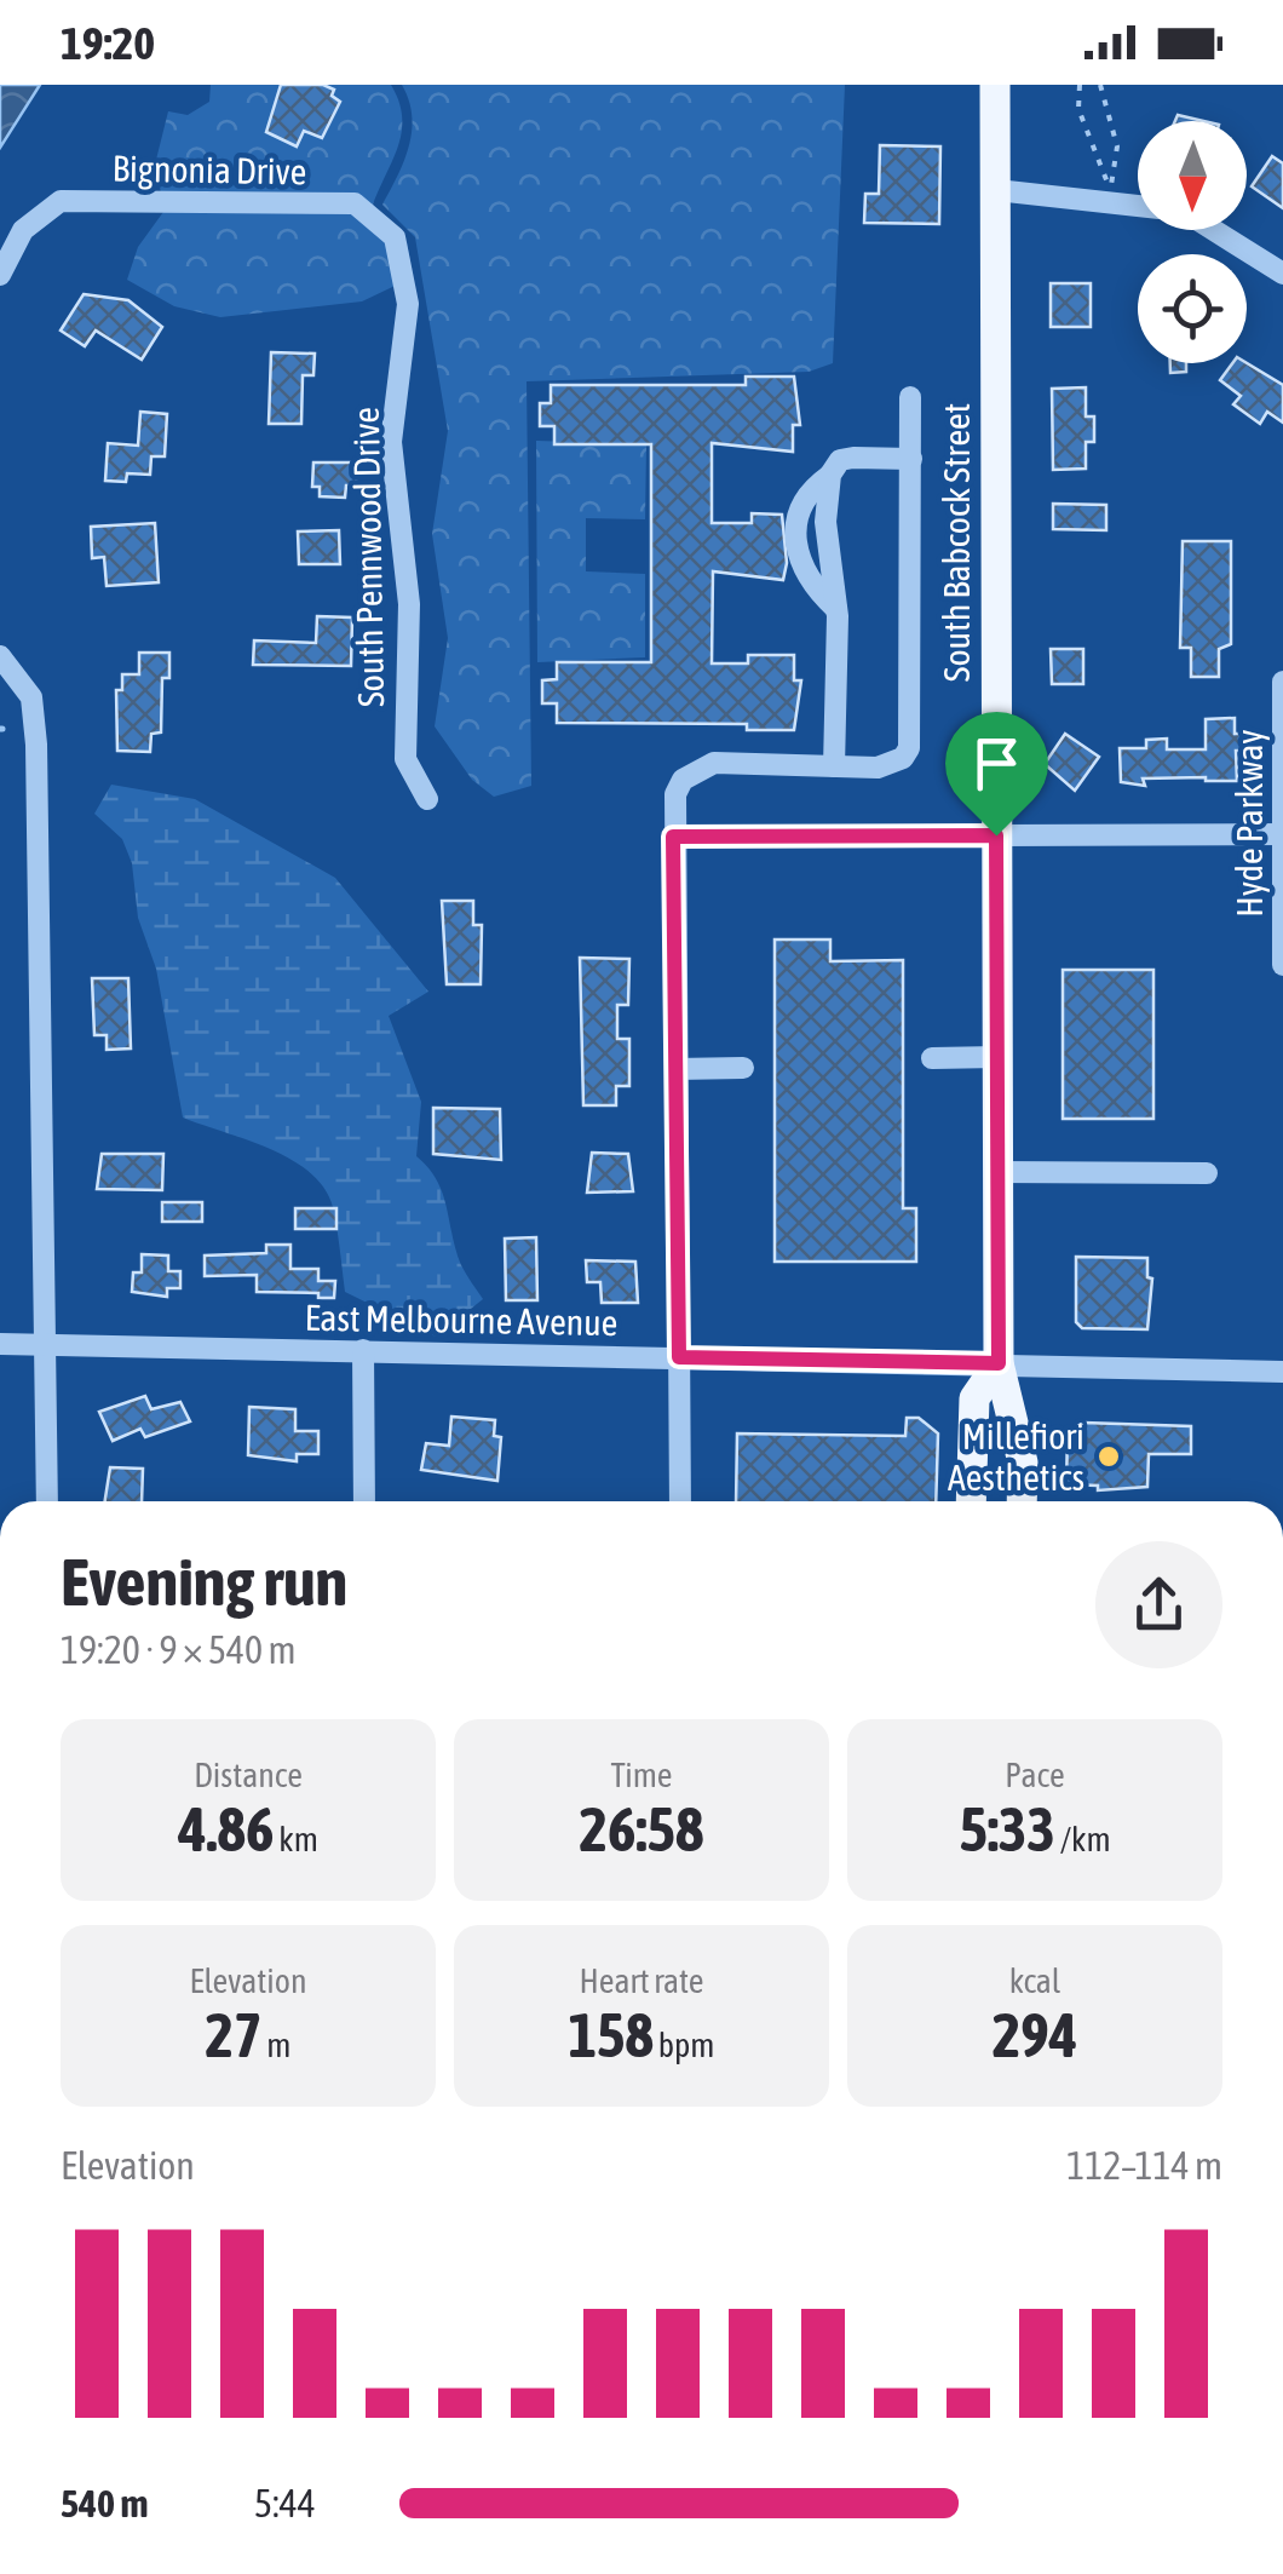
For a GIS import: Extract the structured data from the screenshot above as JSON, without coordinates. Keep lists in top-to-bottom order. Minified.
{"streets":{"main road":["South Babcock Street"],"street":["Bignonia Drive","South Pennwood Drive","Hyde Parkway","East Melbourne Avenue"]},"crossings":[["Bignonia Drive","South Pennwood Drive"],["South Babcock Street","East Melbourne Avenue"]],"places":["Millefiori Aesthetics"],"north":"bottom","page":{"status":"19:20","heading":["Evening run","19:20 · 9 × 540 m"],"stats":[["Distance","4.86 km"],["Time","26:58"],["Pace","5:33 /km"],["Elevation","27 m"],["Heart rate","158 bpm"],["kcal","294"]],"chart":["Elevation","112–114 m"],"list":[{"name":"540 m","note":"5:44"}]}}
